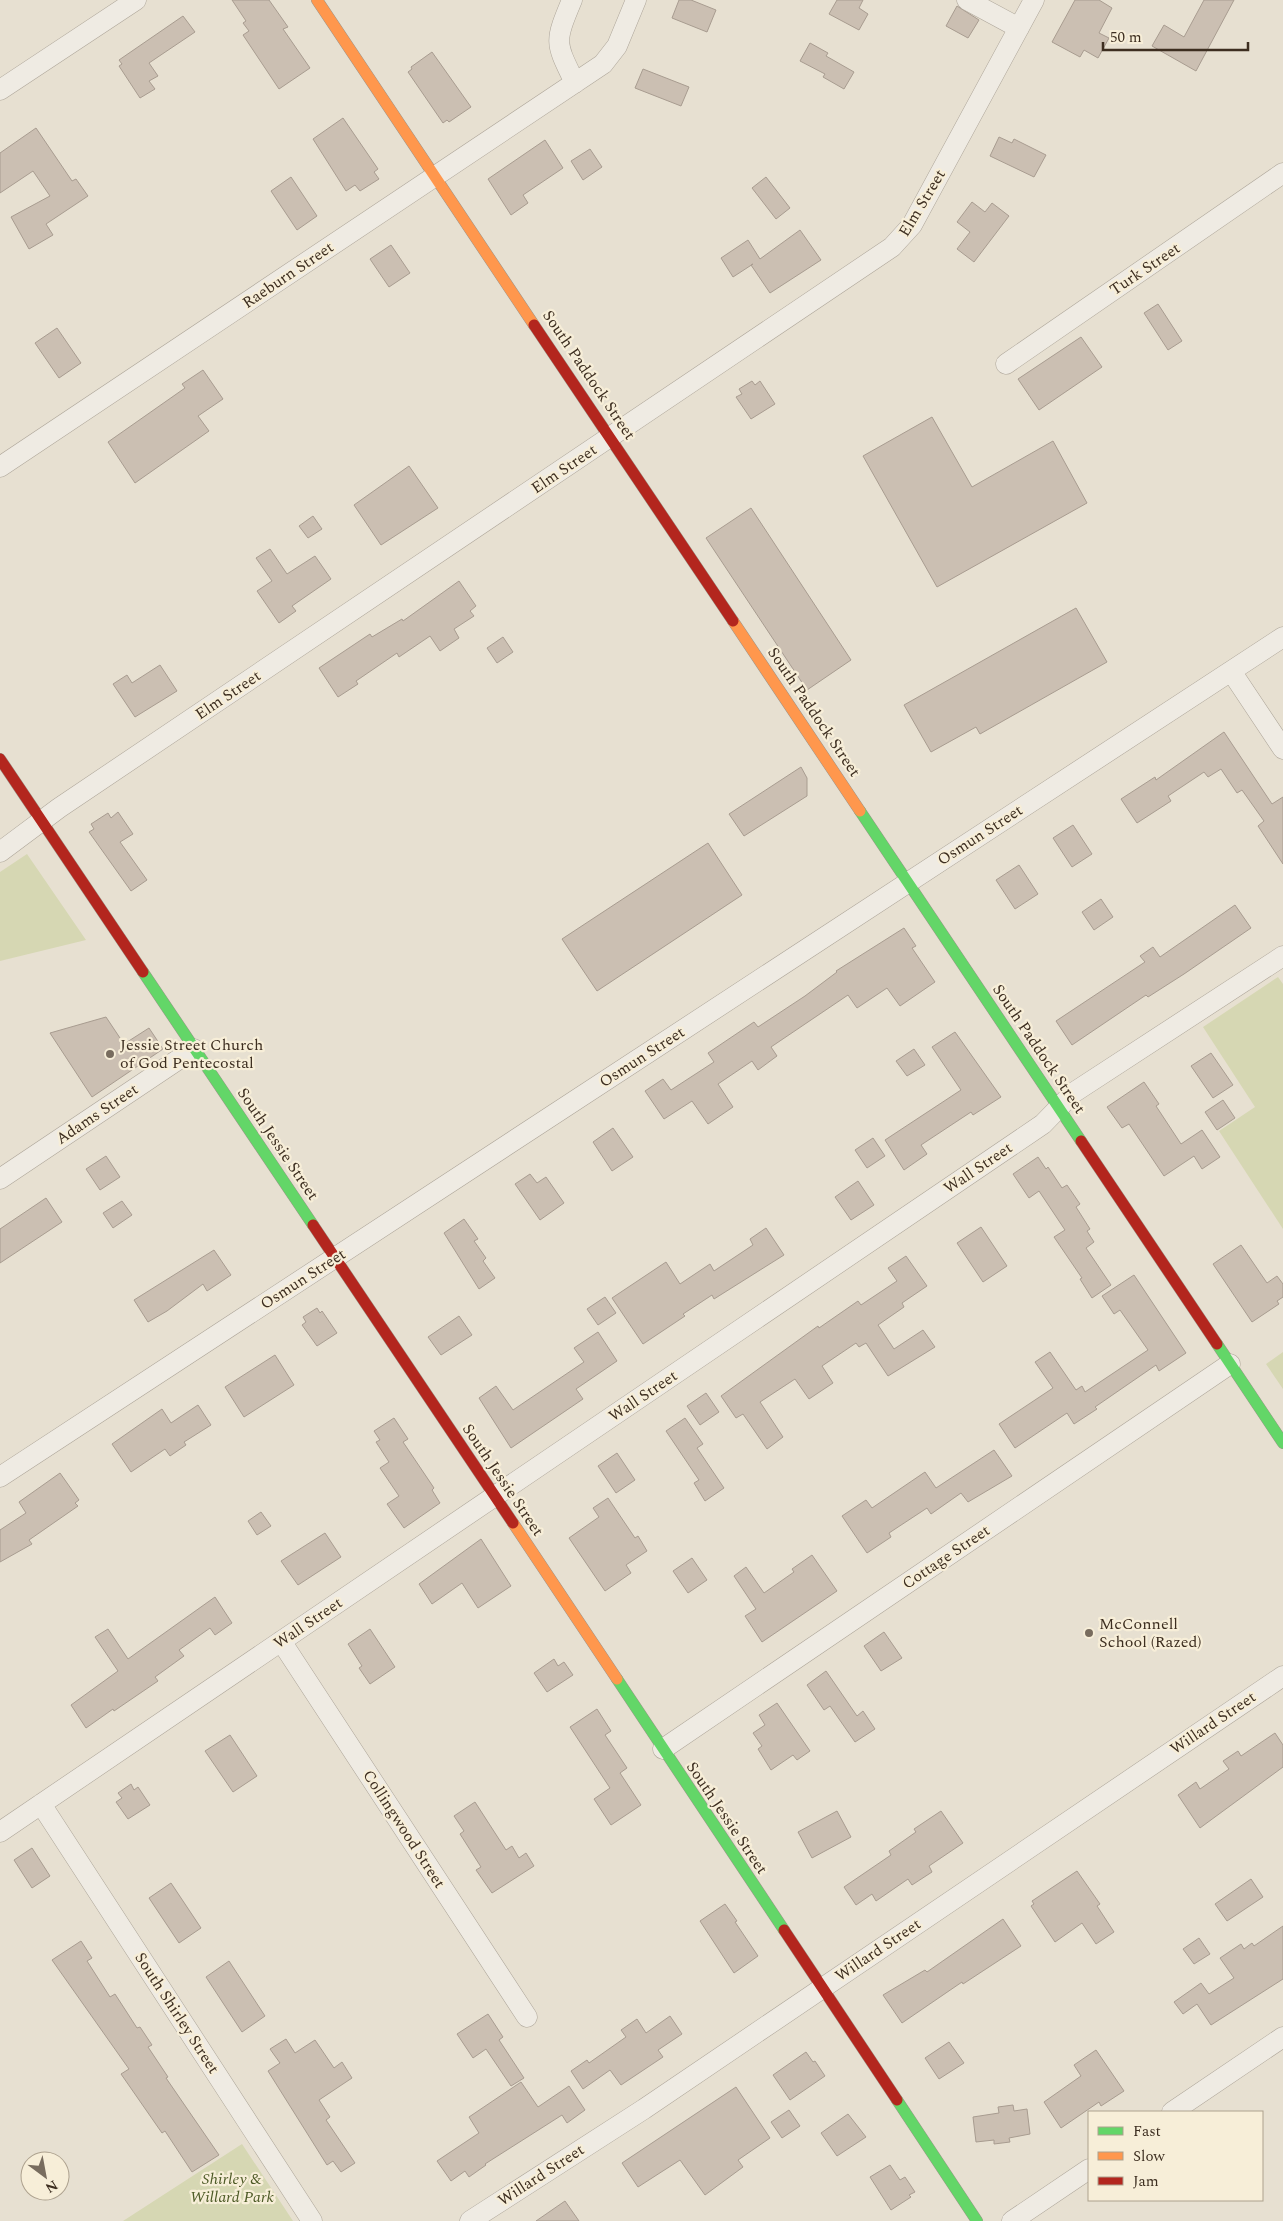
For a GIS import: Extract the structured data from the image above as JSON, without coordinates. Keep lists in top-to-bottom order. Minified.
{"streets":{"street":["Elm Street","Turk Street","Raeburn Street","South Paddock Street","Osmun Street","Adams Street","South Jessie Street","Wall Street","Cottage Street","Willard Street","Collingwood Street","South Shirley Street"]},"crossings":[["Elm Street","South Paddock Street"],["Elm Street","South Jessie Street"],["Raeburn Street","South Paddock Street"],["South Paddock Street","Osmun Street"],["South Paddock Street","Wall Street"],["South Paddock Street","Cottage Street"],["Osmun Street","South Jessie Street"],["Adams Street","South Jessie Street"],["South Jessie Street","Wall Street"],["South Jessie Street","Cottage Street"],["South Jessie Street","Willard Street"],["Wall Street","Collingwood Street"],["Wall Street","South Shirley Street"]],"parks":["Shirley & Willard Park"],"places":["Jessie Street Church of God Pentecostal","McConnell School (Razed)"],"legend":["Fast","Slow","Jam"],"scale_bar":"50 m","north":"bottom right"}
